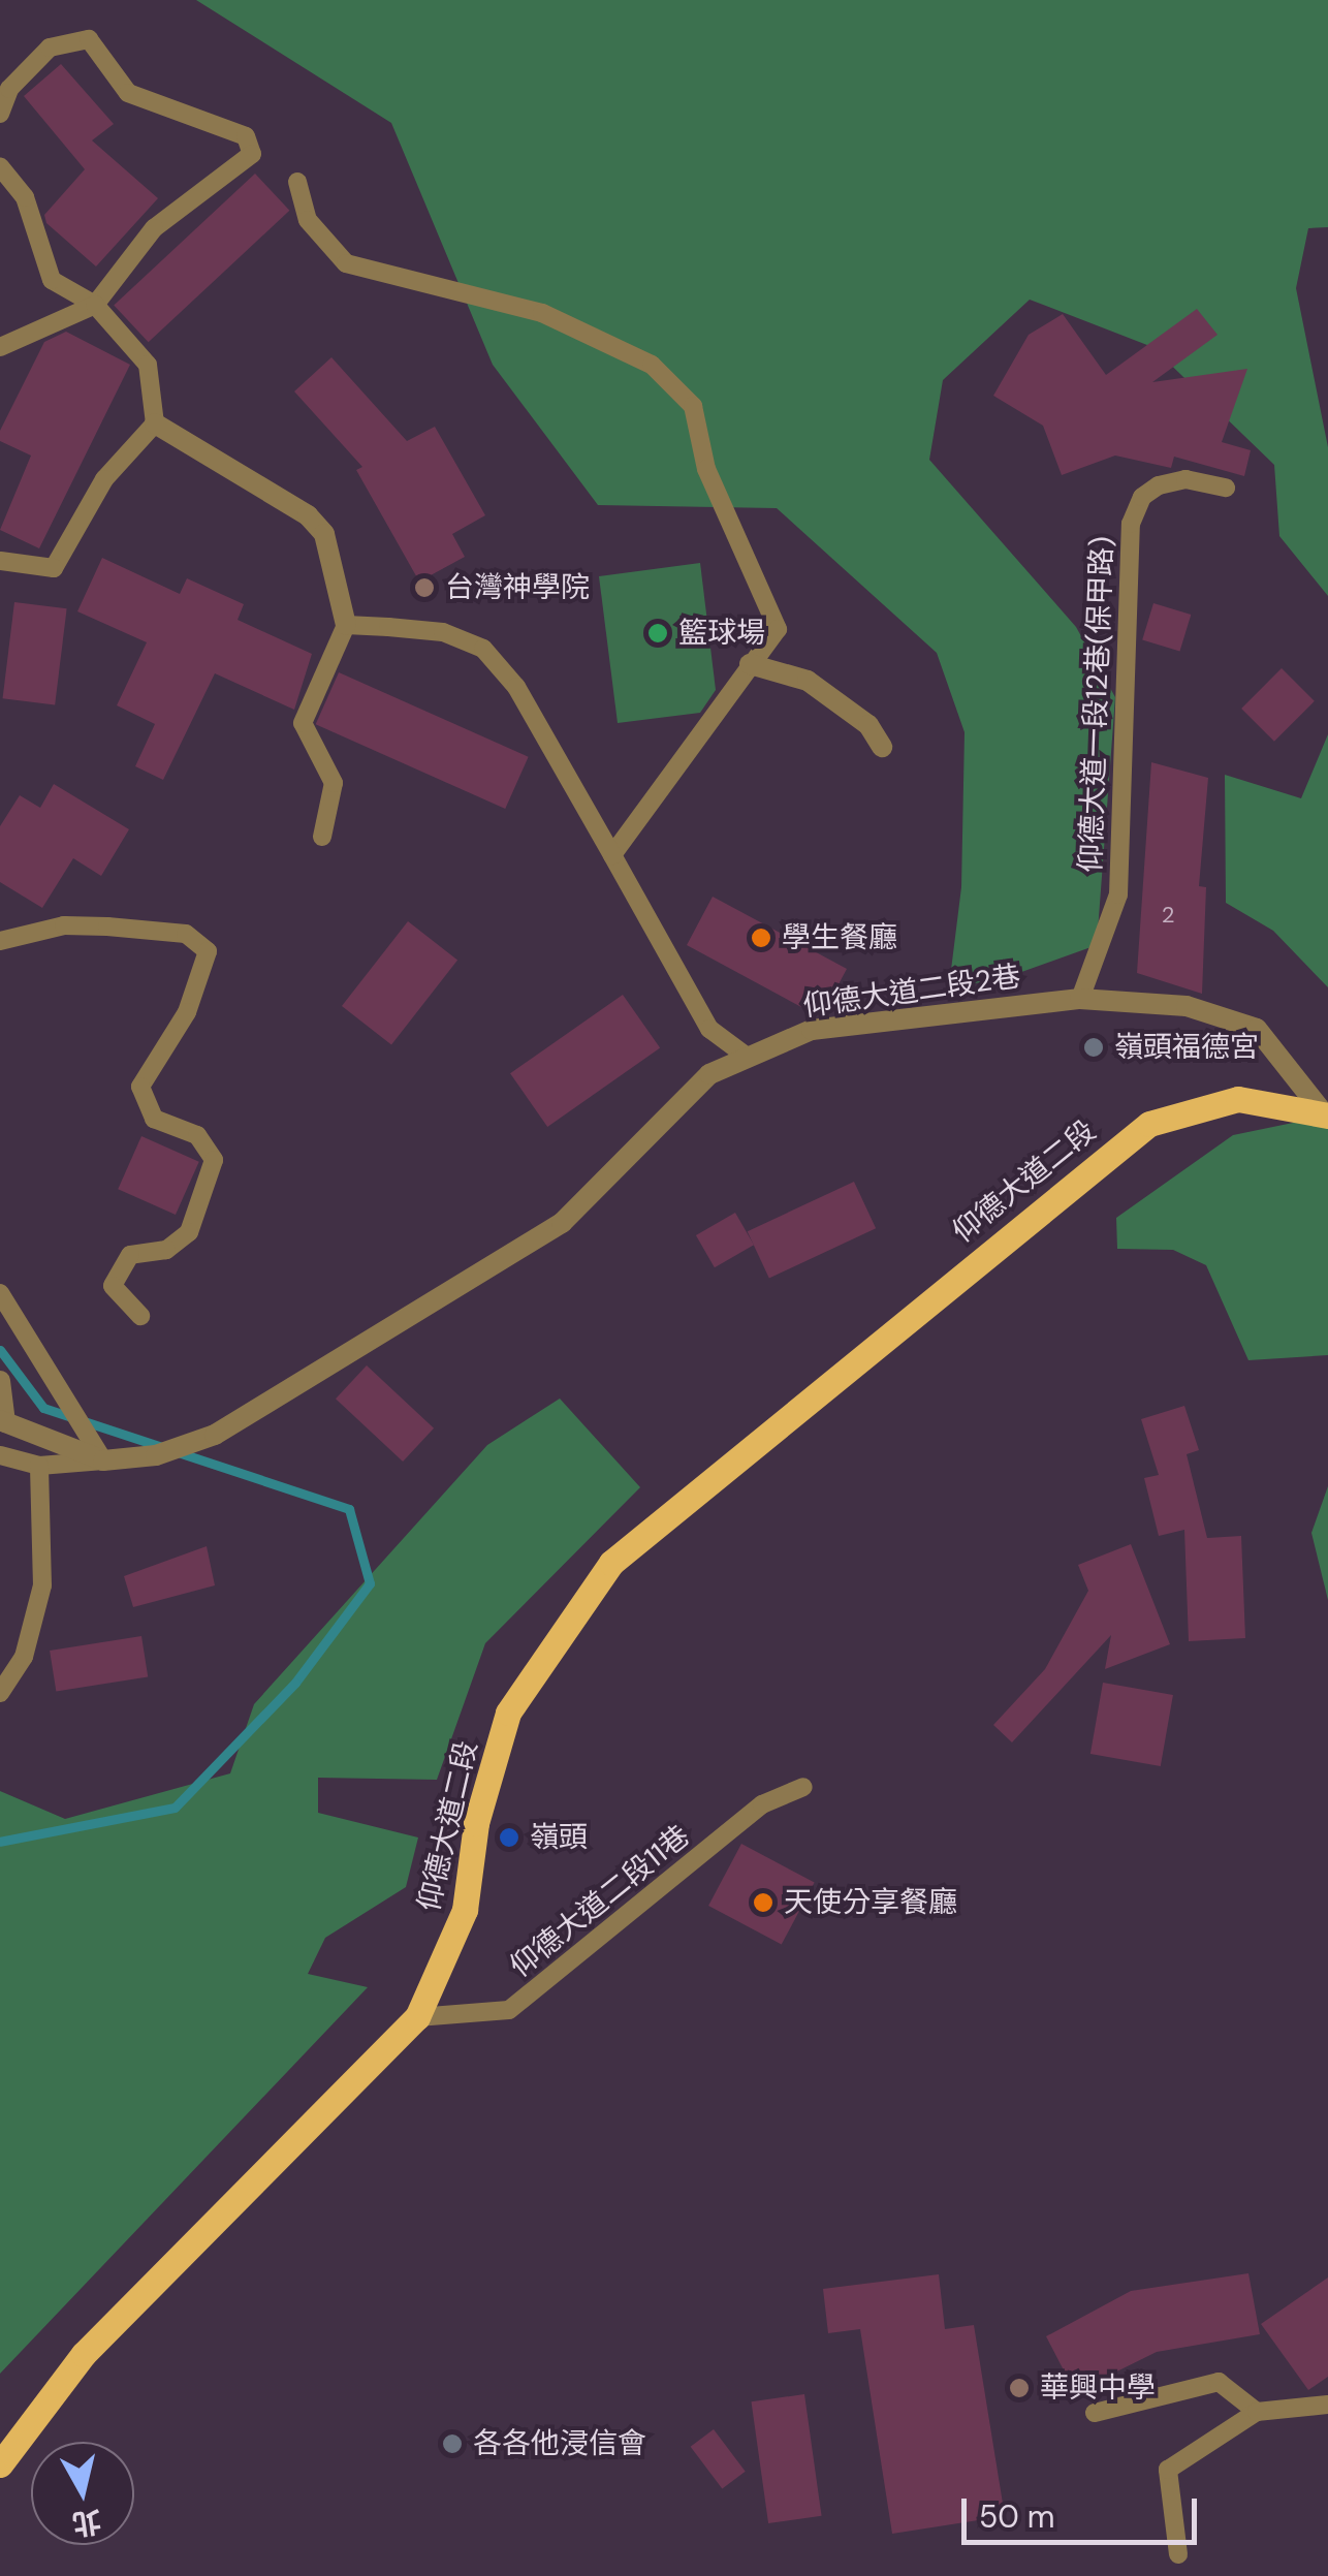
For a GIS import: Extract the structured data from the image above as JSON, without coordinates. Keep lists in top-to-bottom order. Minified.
{"streets":{"main road":["仰德大道二段"],"street":["仰德大道二段2巷"],"lane":["仰德大道一段12巷(保甲路)","仰德大道二段11巷"]},"crossings":[["仰德大道一段12巷(保甲路)","仰德大道二段2巷"],["仰德大道二段2巷","仰德大道二段"],["仰德大道二段","仰德大道二段11巷"]],"places":["台灣神學院","籃球場","學生餐廳","嶺頭福德宮","嶺頭","天使分享餐廳","華興中學","各各他浸信會"],"house_numbers":["2"],"scale_bar":"50 m","north":"bottom"}
